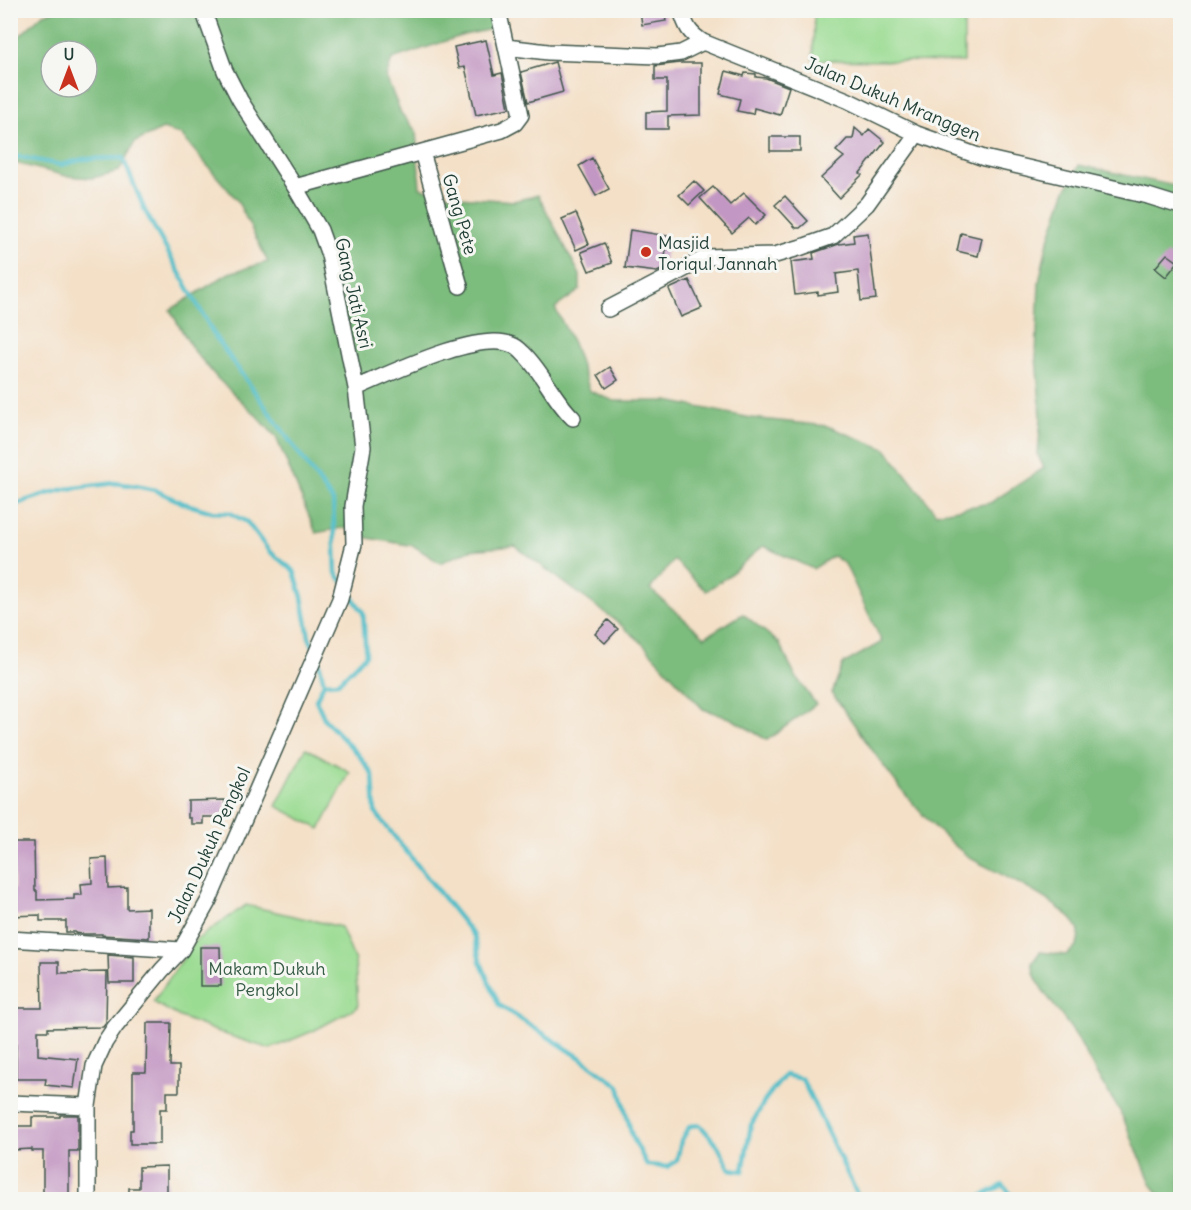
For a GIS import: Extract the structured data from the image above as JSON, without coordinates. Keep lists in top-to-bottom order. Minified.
{"streets":{"street":["Jalan Dukuh Mranggen","Gang Pete","Gang Jati Asri","Jalan Dukuh Pengkol"]},"crossings":[["Gang Jati Asri","Jalan Dukuh Pengkol"]],"parks":["Makam Dukuh Pengkol"],"places":["Masjid Toriqul Jannah"],"north":"top"}
